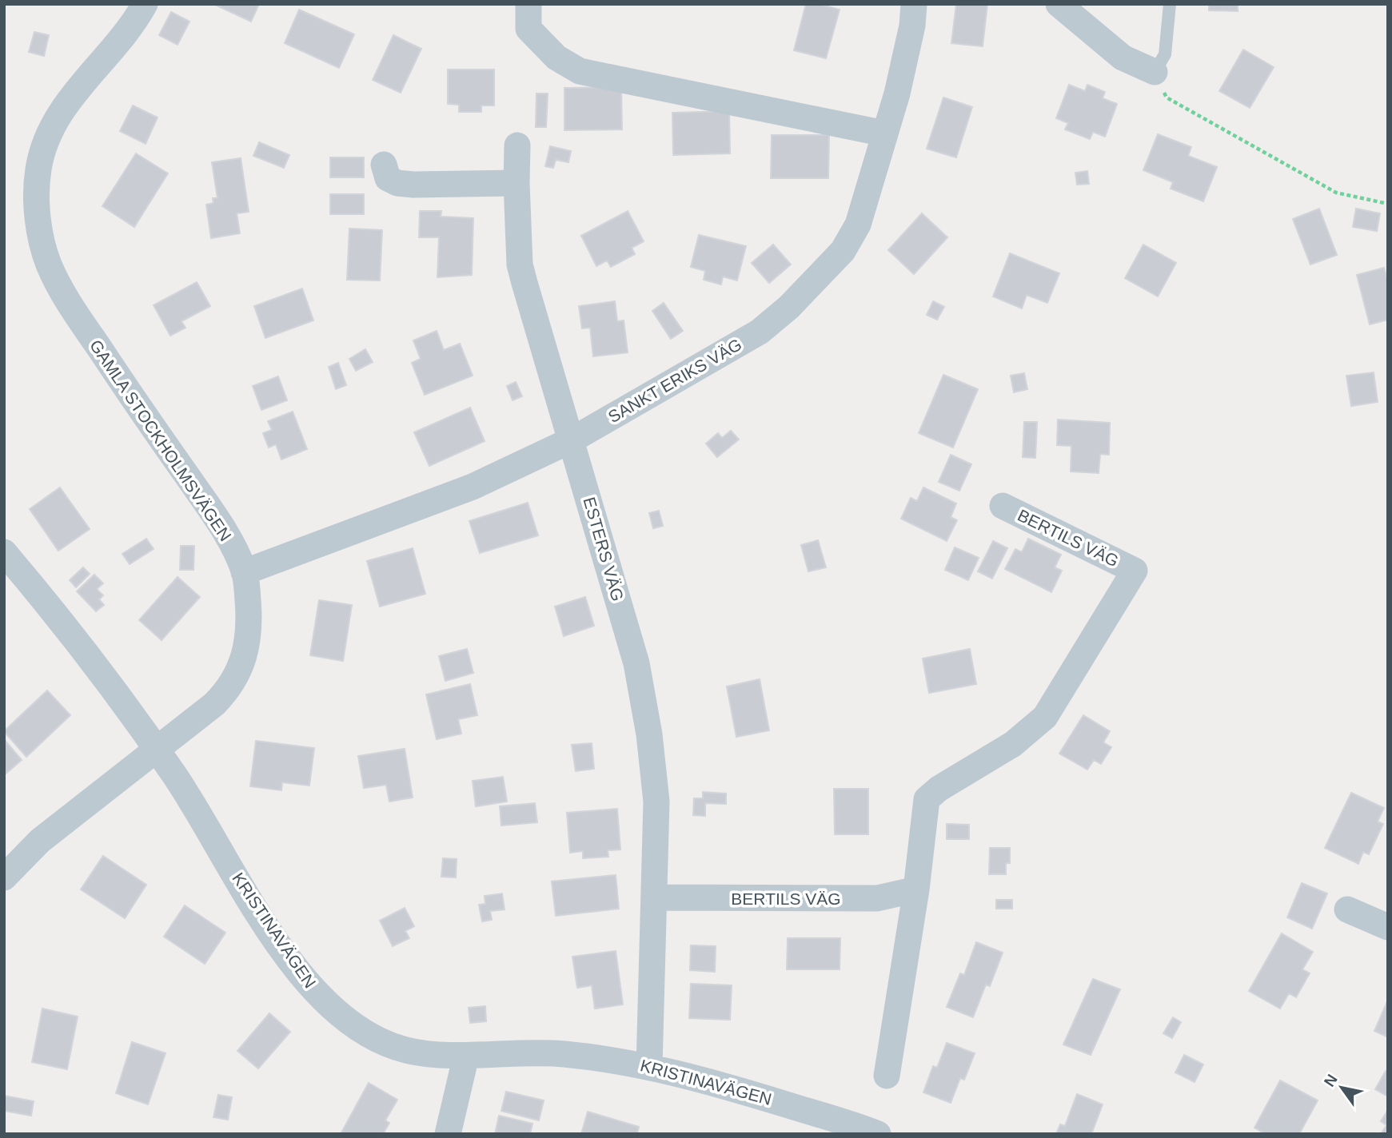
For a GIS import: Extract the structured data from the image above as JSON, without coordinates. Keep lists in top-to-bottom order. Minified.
{"streets":{"street":["SANKT ERIKS VÄG","GAMLA STOCKHOLMSVÄGEN","BERTILS VÄG","ESTERS VÄG","KRISTINAVÄGEN"]},"crossings":[["SANKT ERIKS VÄG","GAMLA STOCKHOLMSVÄGEN"],["SANKT ERIKS VÄG","ESTERS VÄG"],["GAMLA STOCKHOLMSVÄGEN","KRISTINAVÄGEN"],["BERTILS VÄG","ESTERS VÄG"],["ESTERS VÄG","KRISTINAVÄGEN"]],"north":"top left"}
